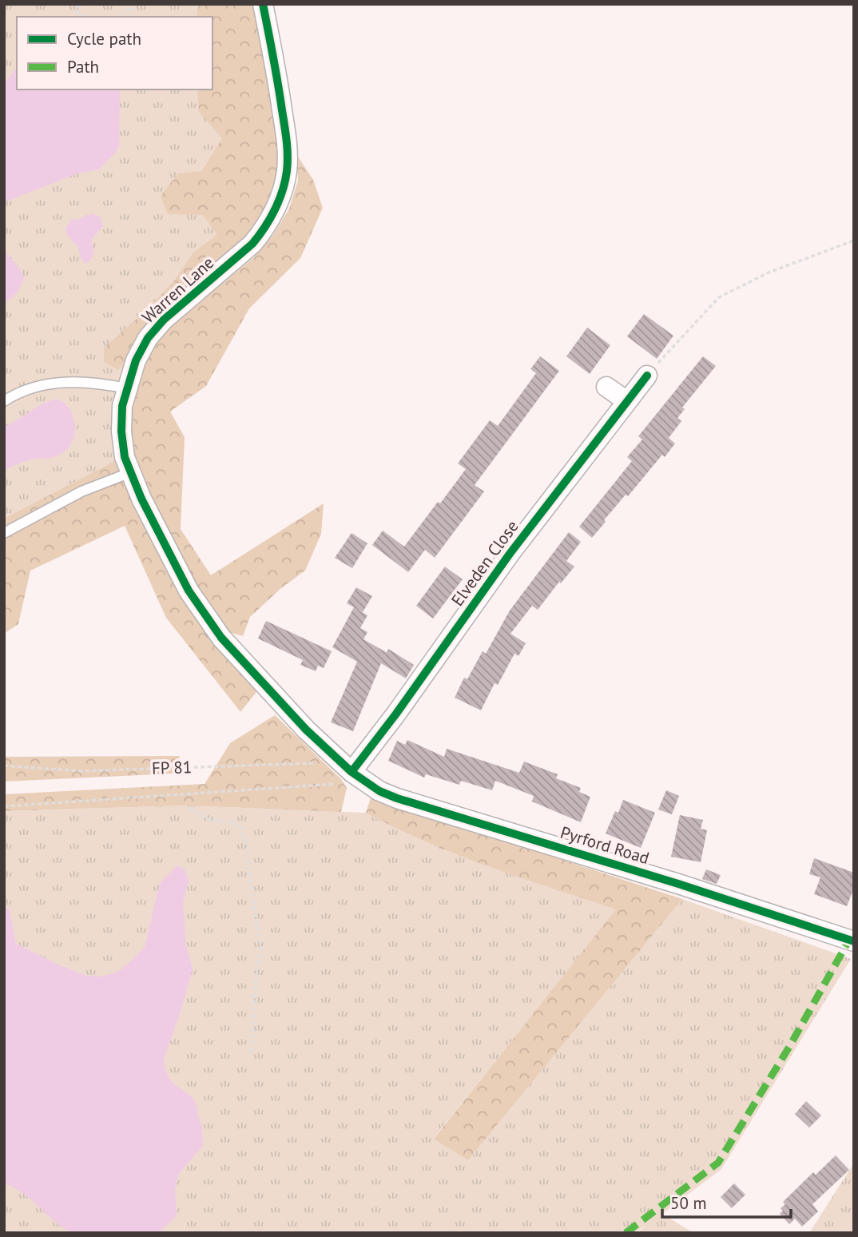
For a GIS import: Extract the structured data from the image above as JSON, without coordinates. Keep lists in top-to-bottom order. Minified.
{"streets":{"street":["Warren Lane","Elveden Close","Pyrford Road"],"path":["FP 81"]},"crossings":[["Warren Lane","Elveden Close"],["Warren Lane","FP 81"],["Warren Lane","Pyrford Road"],["Elveden Close","FP 81"],["Elveden Close","Pyrford Road"],["FP 81","Pyrford Road"]],"legend":["Cycle path","Path"],"scale_bar":"50 m"}
